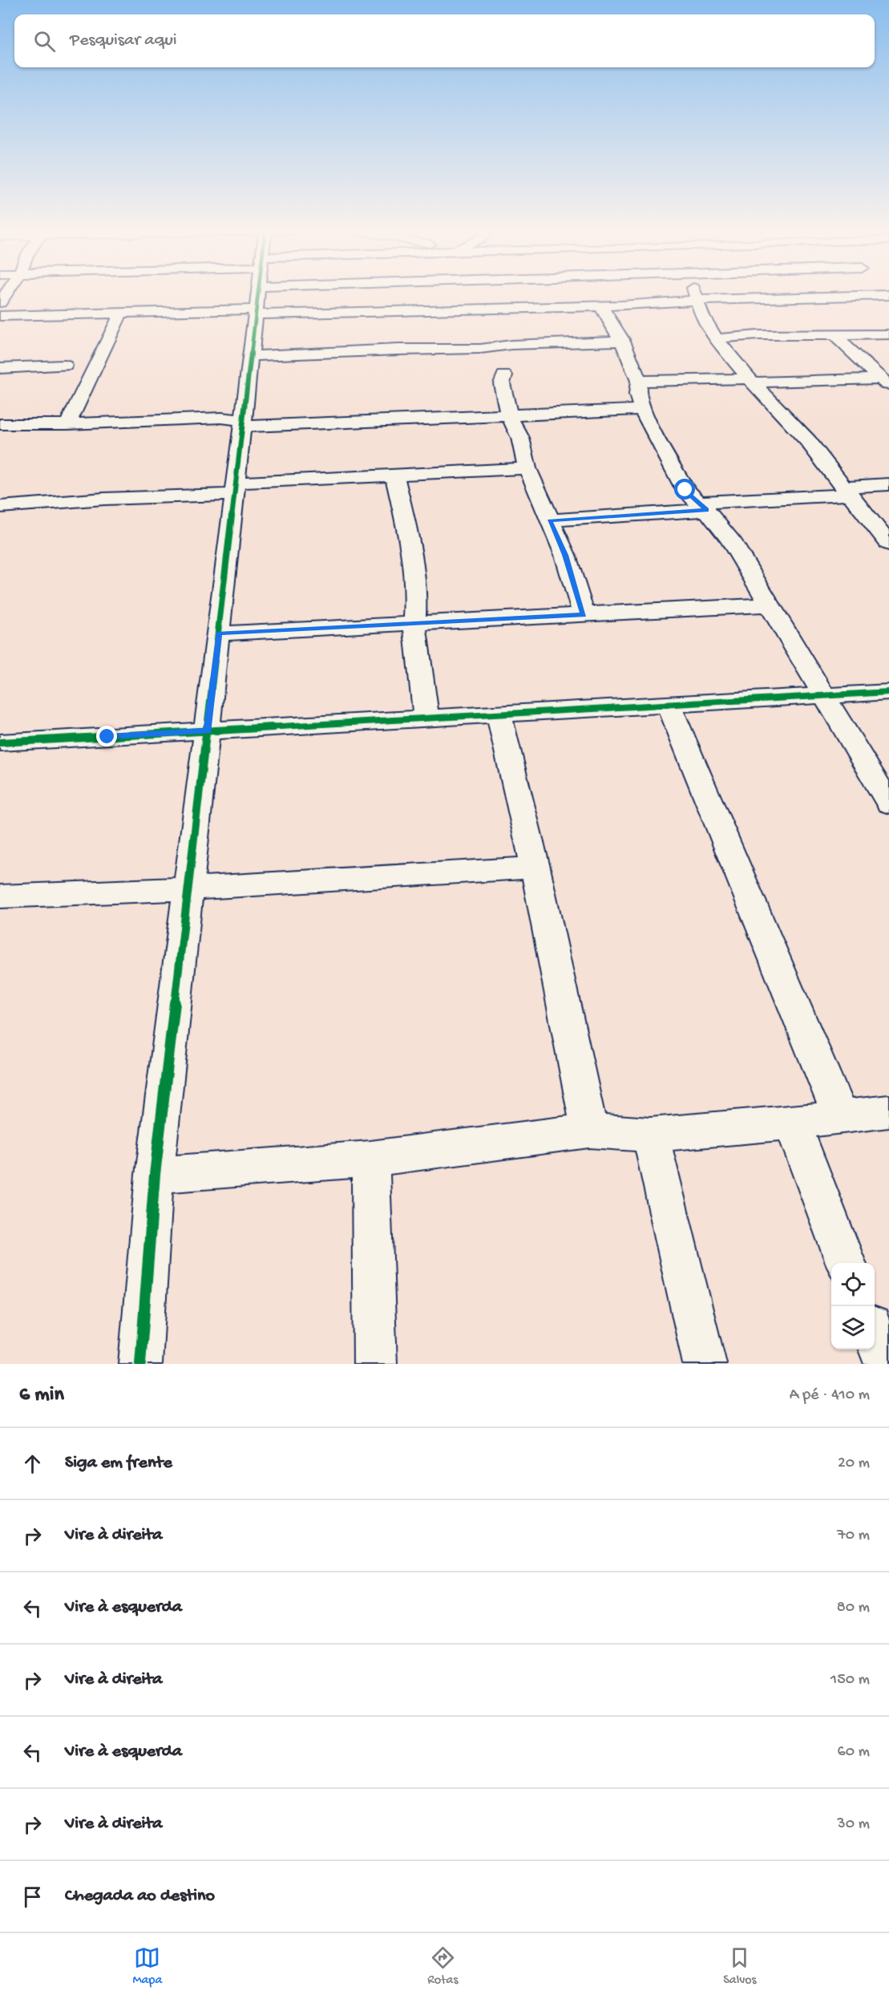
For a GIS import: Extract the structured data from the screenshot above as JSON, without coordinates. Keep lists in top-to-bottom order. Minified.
{"page":{"search":"Pesquisar aqui","heading":["6 min","A pé · 410 m"],"list":[["Siga em frente","20 m"],["Vire à direita","70 m"],["Vire à esquerda","80 m"],["Vire à direita","150 m"],["Vire à esquerda","60 m"],["Vire à direita","30 m"],"Chegada ao destino"],"nav":["Mapa","Rotas","Salvos"]}}
